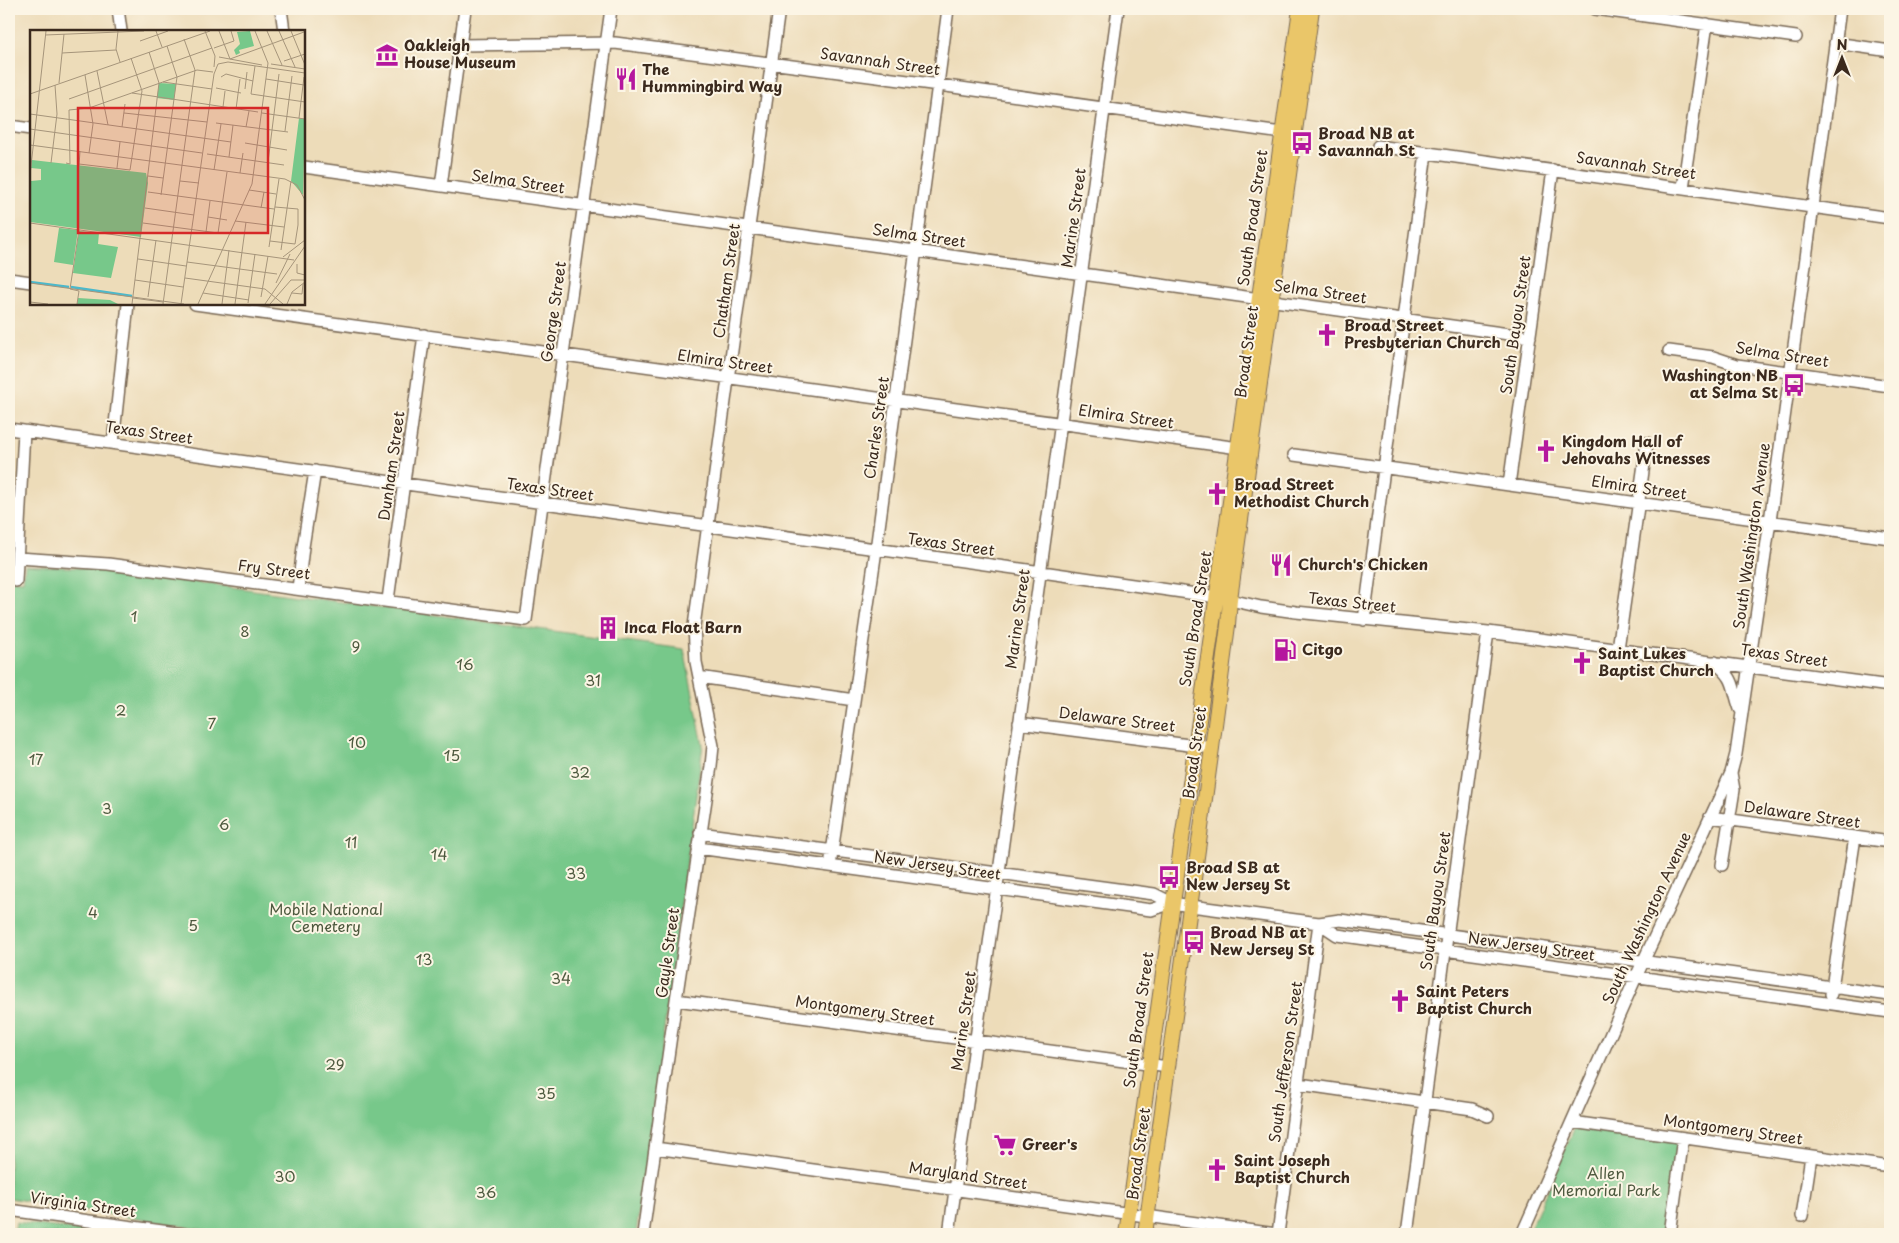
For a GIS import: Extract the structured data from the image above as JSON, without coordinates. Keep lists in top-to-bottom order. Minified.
{"streets":{"main road":["South Broad Street","Broad Street"],"street":["Savannah Street","Selma Street","Marine Street","Chatham Street","George Street","South Bayou Street","Elmira Street","Charles Street","Texas Street","Dunham Street","South Washington Avenue","Fry Street","Delaware Street","New Jersey Street","Gayle Street","Montgomery Street","South Jefferson Street","Maryland Street","Virginia Street"]},"crossings":[["Savannah Street","Marine Street"],["Savannah Street","South Broad Street"],["Savannah Street","Chatham Street"],["Savannah Street","George Street"],["Savannah Street","South Bayou Street"],["Savannah Street","Broad Street"],["Savannah Street","Charles Street"],["Savannah Street","South Washington Avenue"],["Selma Street","Marine Street"],["Selma Street","Chatham Street"],["Selma Street","George Street"],["Selma Street","South Bayou Street"],["Selma Street","Broad Street"],["Selma Street","Charles Street"],["Selma Street","South Washington Avenue"],["Marine Street","Elmira Street"],["Marine Street","Texas Street"],["Marine Street","Delaware Street"],["Marine Street","New Jersey Street"],["Marine Street","Montgomery Street"],["Marine Street","Maryland Street"],["South Broad Street","Broad Street"],["South Broad Street","Texas Street"],["South Broad Street","Delaware Street"],["South Broad Street","New Jersey Street"],["South Broad Street","Montgomery Street"],["South Broad Street","Maryland Street"],["Chatham Street","Elmira Street"],["Chatham Street","Texas Street"],["Chatham Street","Gayle Street"],["George Street","Elmira Street"],["George Street","Texas Street"],["George Street","Fry Street"],["South Bayou Street","Elmira Street"],["South Bayou Street","Texas Street"],["South Bayou Street","New Jersey Street"],["Broad Street","Elmira Street"],["Broad Street","Texas Street"],["Broad Street","Delaware Street"],["Broad Street","New Jersey Street"],["Broad Street","Montgomery Street"],["Broad Street","Maryland Street"],["Elmira Street","Charles Street"],["Elmira Street","Dunham Street"],["Elmira Street","South Washington Avenue"],["Charles Street","Texas Street"],["Charles Street","New Jersey Street"],["Texas Street","Dunham Street"],["Texas Street","South Washington Avenue"],["Dunham Street","Fry Street"],["South Washington Avenue","Delaware Street"],["South Washington Avenue","New Jersey Street"],["South Washington Avenue","Montgomery Street"],["New Jersey Street","Gayle Street"],["New Jersey Street","South Jefferson Street"],["Gayle Street","Montgomery Street"],["Gayle Street","Maryland Street"],["South Jefferson Street","Maryland Street"]],"parks":["1","8","9","16","31","2","7","10","15","17","32","3","6","11","14","33","Mobile National Cemetery","4","5","13","34","29","35","Allen Memorial Park","30","36"],"places":{"museum":["Oakleigh House Museum"],"restaurant":["The Hummingbird Way","Church's Chicken"],"bus stop":["Broad NB at Savannah St","Washington NB at Selma St","Broad SB at New Jersey St","Broad NB at New Jersey St"],"church":["Broad Street Presbyterian Church","Kingdom Hall of Jehovahs Witnesses","Broad Street Methodist Church","Saint Lukes Baptist Church","Saint Peters Baptist Church","Saint Joseph Baptist Church"],"building":["Inca Float Barn"],"fuel station":["Citgo"],"supermarket":["Greer's"]},"north":"top"}
